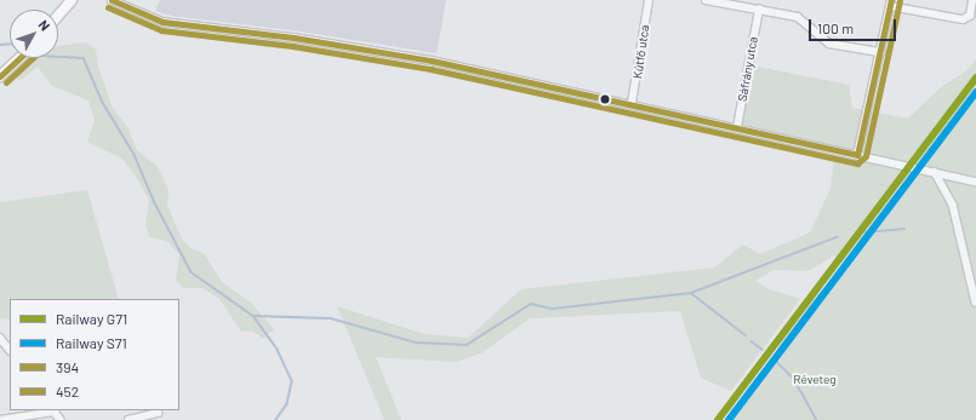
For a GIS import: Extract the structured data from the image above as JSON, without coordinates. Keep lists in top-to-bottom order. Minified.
{"streets":{"street":["Kútfő utca","Sáfrány utca"]},"parks":["Réveteg"],"lines":["transit line 394","transit line 452","rail line G71","rail line S71"],"legend":["Railway G71","Railway S71","394","452"],"scale_bar":"100 m","north":"top right"}
